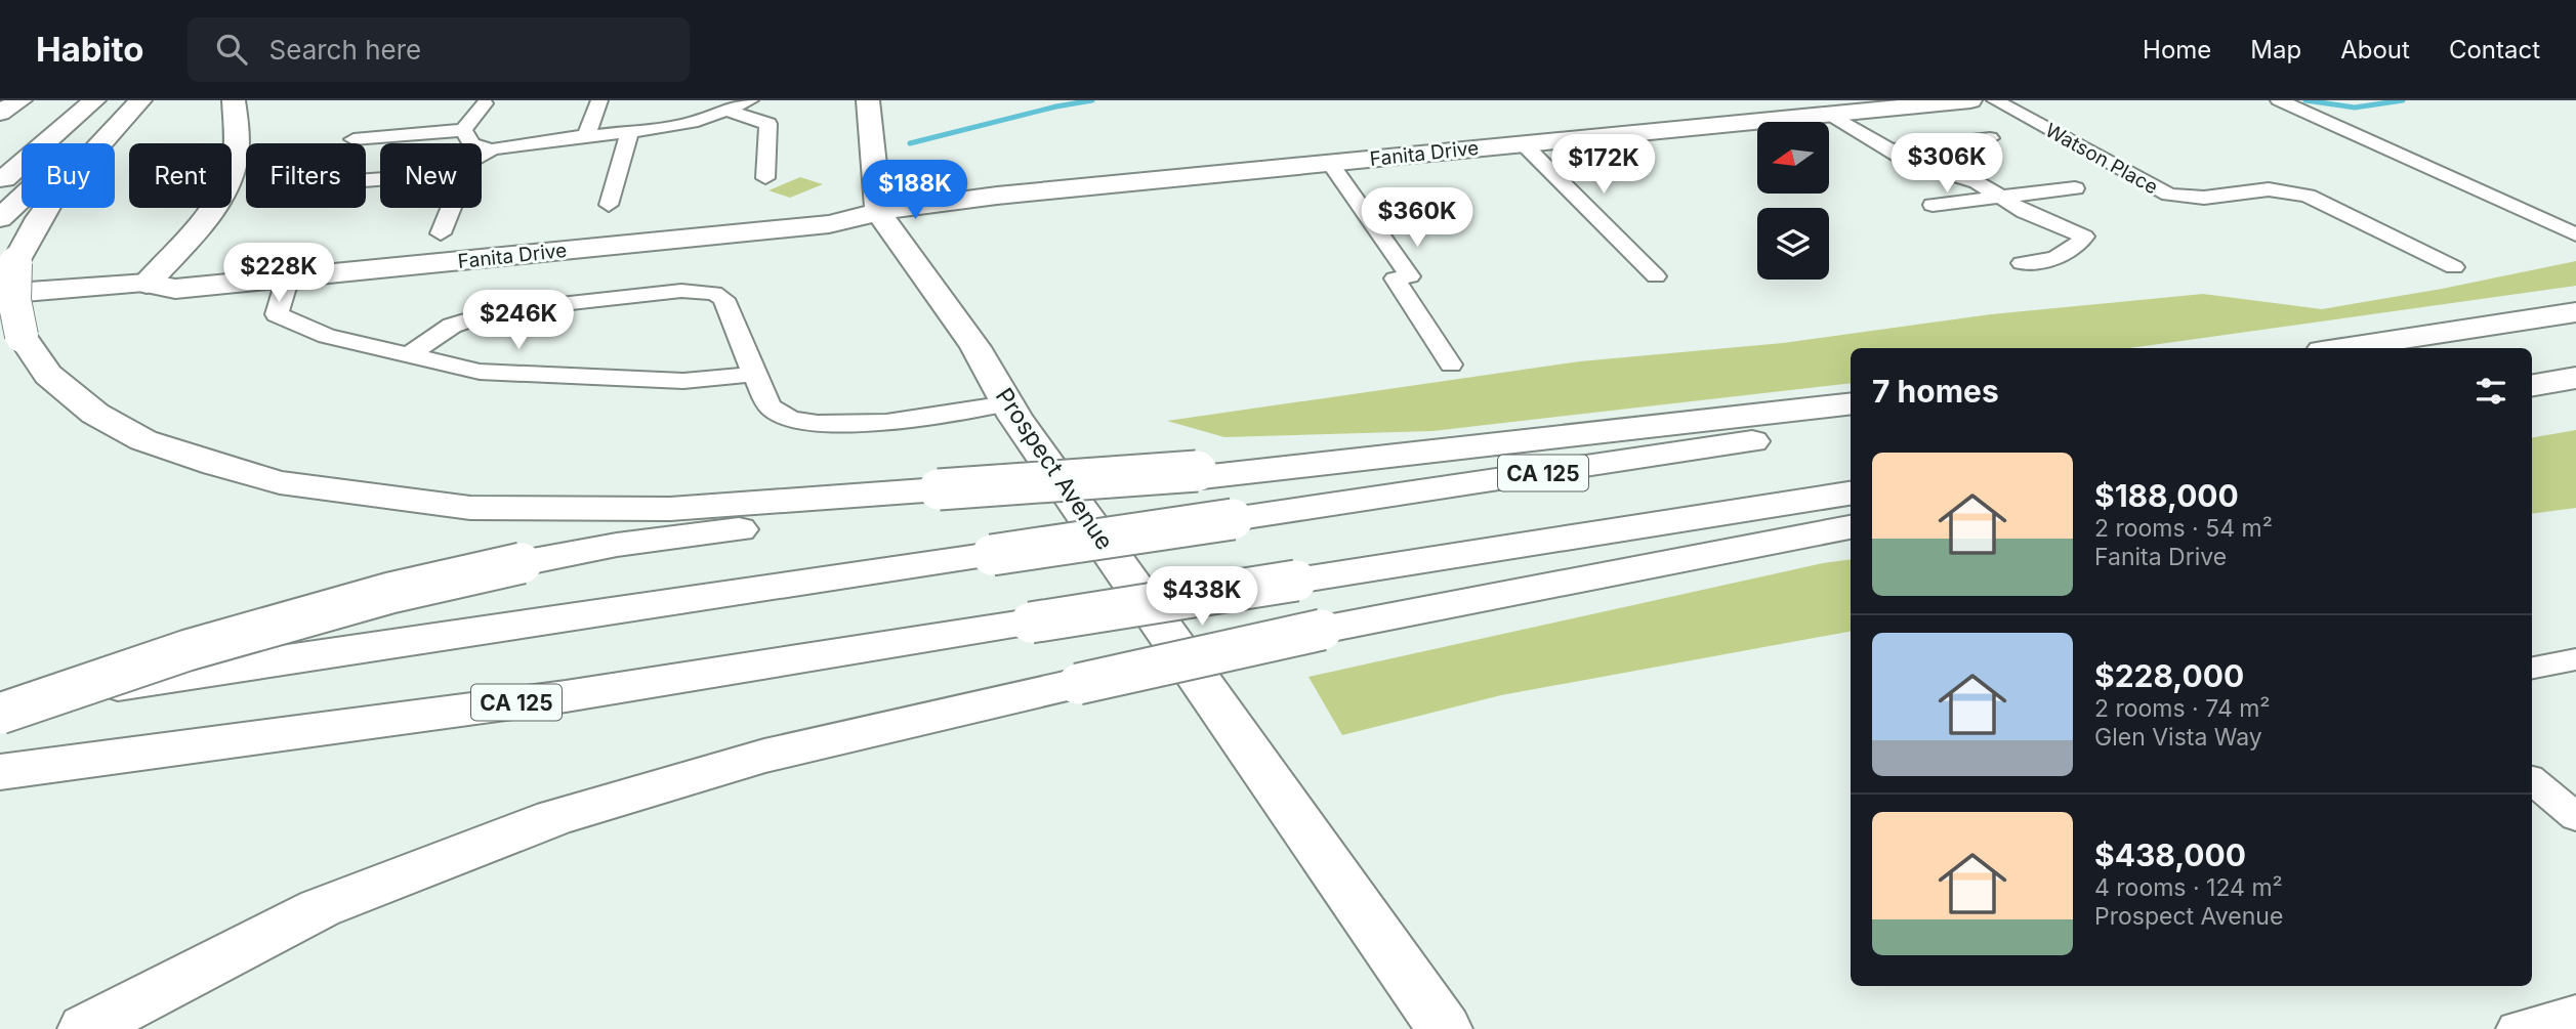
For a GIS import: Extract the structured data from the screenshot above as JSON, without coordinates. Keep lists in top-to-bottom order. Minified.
{"streets":{"main road":["Fanita Drive","Prospect Avenue","CA 125"],"street":["Watson Place"]},"crossings":[["Fanita Drive","Prospect Avenue"]],"north":"left","page":{"header":"Habito","search":"Search here","nav":["Home","Map","About","Contact"],"price":["$306K","$172K","$188K","$360K","$228K","$246K","$438K"],"chip":["Buy","Rent","Filters","New"],"heading":"7 homes","list":[{"name":"$188,000","note":"2 rooms · 54 m² · Fanita Drive"},{"name":"$228,000","note":"2 rooms · 74 m² · Glen Vista Way"},{"name":"$438,000","note":"4 rooms · 124 m² · Prospect Avenue"}]}}
